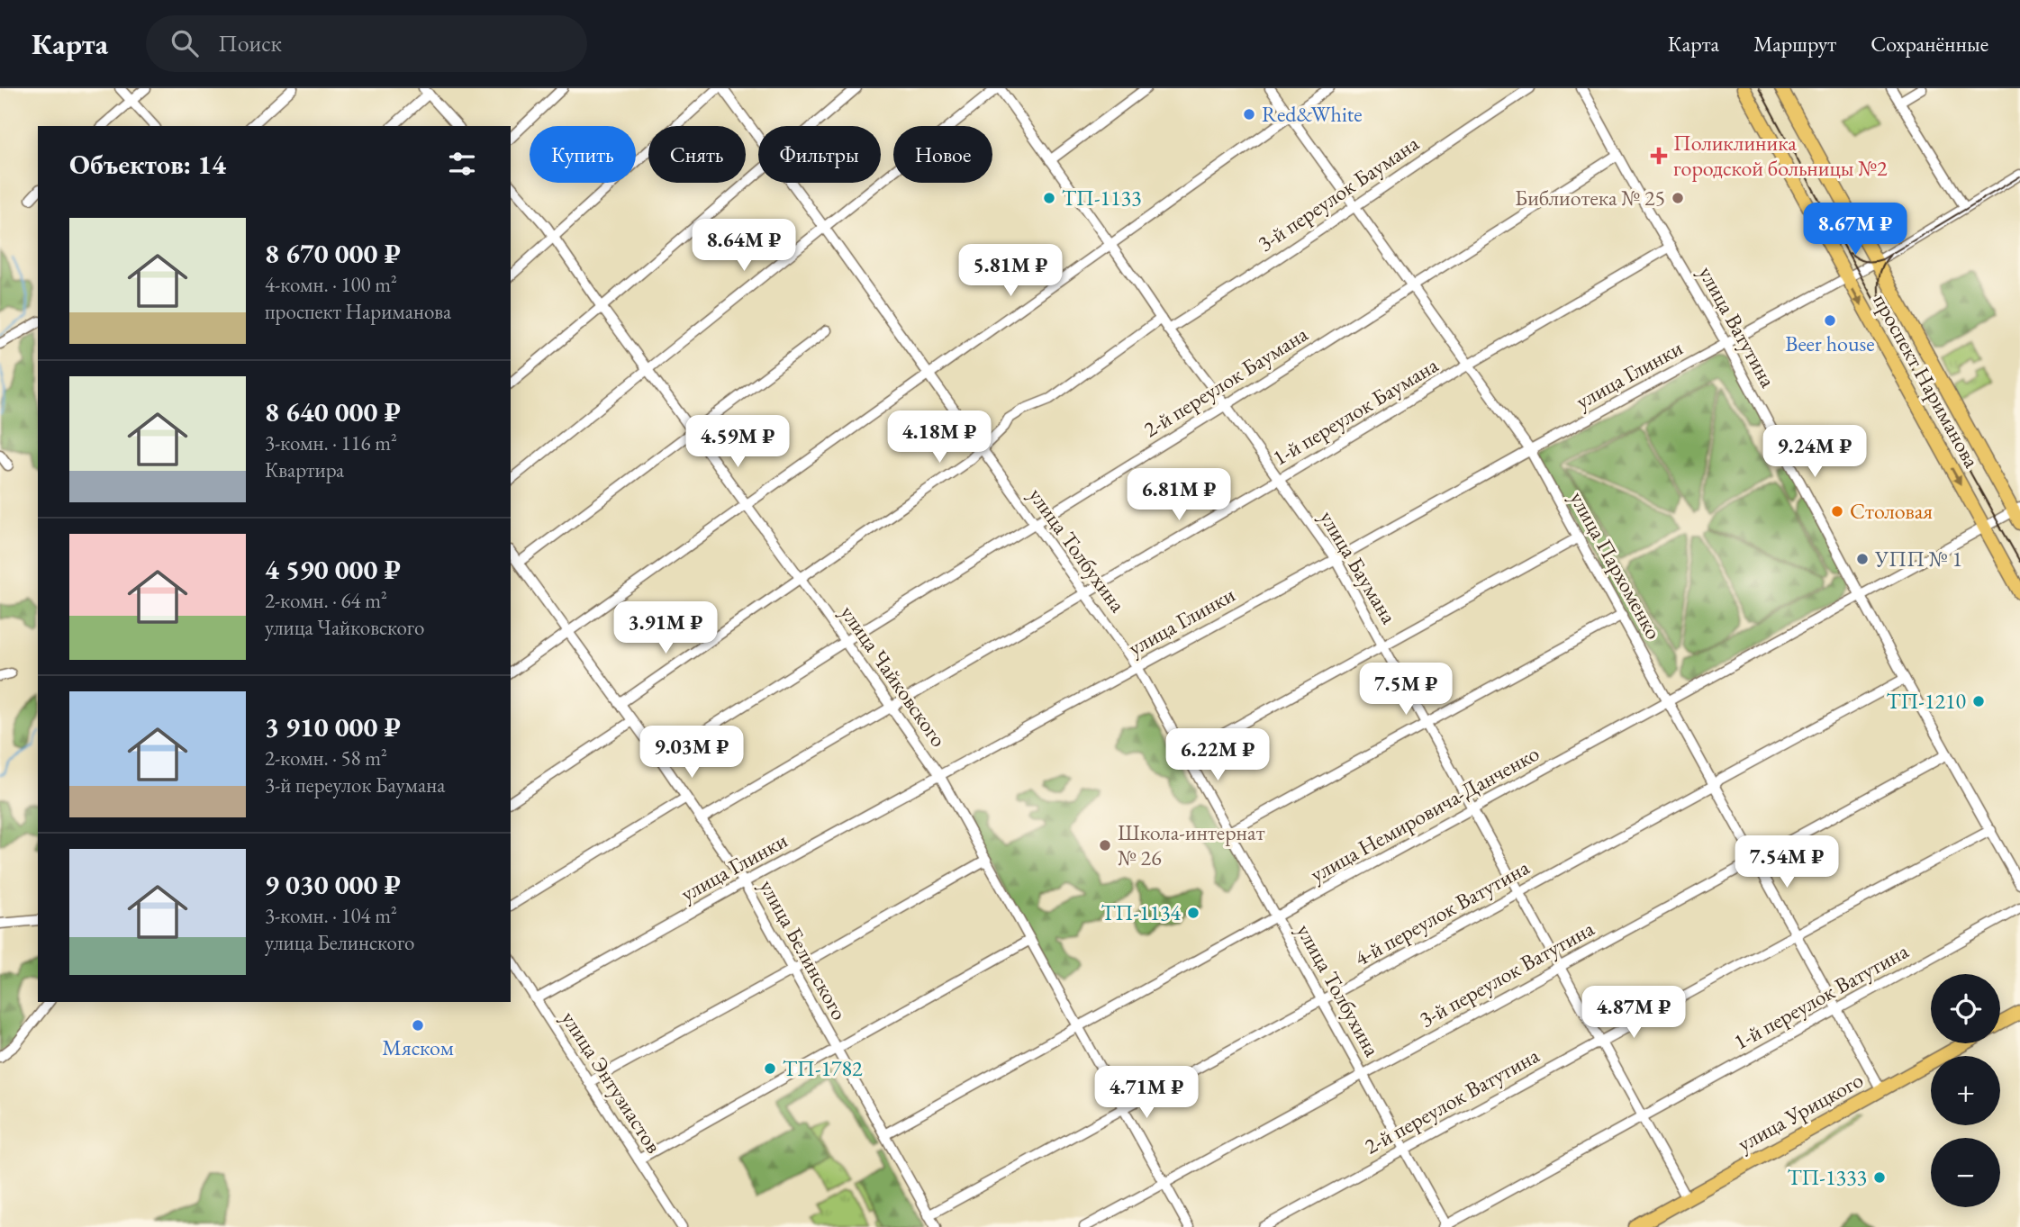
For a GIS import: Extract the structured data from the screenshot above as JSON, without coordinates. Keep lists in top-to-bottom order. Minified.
{"streets":{"main road":["проспект Нариманова","улица Урицкого"],"street":["3-й переулок Баумана","улица Ватутина","улица Глинки","2-й переулок Баумана","1-й переулок Баумана","улица Толбухина","улица Пархоменко","улица Баумана","улица Чайковского","улица Немировича-Данченко","4-й переулок Ватутина","улица Белинского","3-й переулок Ватутина","1-й переулок Ватутина","улица Энтузиастов","2-й переулок Ватутина"]},"crossings":[["3-й переулок Баумана","улица Пархоменко"],["3-й переулок Баумана","улица Баумана"],["улица Ватутина","улица Глинки"],["улица Ватутина","2-й переулок Баумана"],["улица Ватутина","1-й переулок Баумана"],["улица Ватутина","улица Немировича-Данченко"],["улица Ватутина","4-й переулок Ватутина"],["улица Ватутина","3-й переулок Ватутина"],["улица Ватутина","2-й переулок Ватутина"],["улица Глинки","проспект Нариманова"],["улица Глинки","улица Толбухина"],["улица Глинки","улица Пархоменко"],["улица Глинки","улица Баумана"],["улица Глинки","улица Чайковского"],["улица Глинки","улица Белинского"],["улица Глинки","улица Энтузиастов"],["проспект Нариманова","улица Немировича-Данченко"],["2-й переулок Баумана","улица Толбухина"],["2-й переулок Баумана","улица Пархоменко"],["2-й переулок Баумана","улица Баумана"],["2-й переулок Баумана","улица Чайковского"],["2-й переулок Баумана","улица Белинского"],["1-й переулок Баумана","улица Толбухина"],["1-й переулок Баумана","улица Пархоменко"],["1-й переулок Баумана","улица Баумана"],["1-й переулок Баумана","улица Чайковского"],["1-й переулок Баумана","улица Белинского"],["улица Толбухина","улица Немировича-Данченко"],["улица Толбухина","4-й переулок Ватутина"],["улица Толбухина","3-й переулок Ватутина"],["улица Толбухина","1-й переулок Ватутина"],["улица Толбухина","2-й переулок Ватутина"],["улица Пархоменко","улица Немировича-Данченко"],["улица Пархоменко","4-й переулок Ватутина"],["улица Пархоменко","3-й переулок Ватутина"],["улица Пархоменко","1-й переулок Ватутина"],["улица Пархоменко","2-й переулок Ватутина"],["улица Пархоменко","улица Урицкого"],["улица Баумана","улица Немировича-Данченко"],["улица Баумана","4-й переулок Ватутина"],["улица Баумана","3-й переулок Ватутина"],["улица Баумана","1-й переулок Ватутина"],["улица Баумана","2-й переулок Ватутина"],["улица Баумана","улица Урицкого"],["улица Чайковского","улица Немировича-Данченко"],["улица Чайковского","4-й переулок Ватутина"],["улица Чайковского","3-й переулок Ватутина"],["улица Немировича-Данченко","улица Белинского"],["4-й переулок Ватутина","улица Белинского"]],"places":{"other":["Red&White","ТП-1133","Библиотека № 25","Beer house","Столовая","УПП № 1","ТП-1210","Школа-интернат № 26","ТП-1134","Мяском","ТП-1782","ТП-1333"],"health":["Поликлиника городской больницы №2"]},"page":{"header":"Карта","search":"Поиск","nav":["Карта","Маршрут","Сохранённые"],"chip":["Купить","Снять","Фильтры","Новое"],"heading":"Объектов: 14","list":[{"name":"8 670 000 ₽","note":"4-комн. · 100 m² · проспект Нариманова"},{"name":"8 640 000 ₽","note":"3-комн. · 116 m² · Квартира"},{"name":"4 590 000 ₽","note":"2-комн. · 64 m² · улица Чайковского"},{"name":"3 910 000 ₽","note":"2-комн. · 58 m² · 3-й переулок Баумана"},{"name":"9 030 000 ₽","note":"3-комн. · 104 m² · улица Белинского"}],"price":["8.67M ₽","8.64M ₽","5.81M ₽","4.18M ₽","4.59M ₽","9.24M ₽","6.81M ₽","3.91M ₽","7.5M ₽","9.03M ₽","6.22M ₽","7.54M ₽","4.87M ₽","4.71M ₽"],"map_buttons":["+","−"]}}
